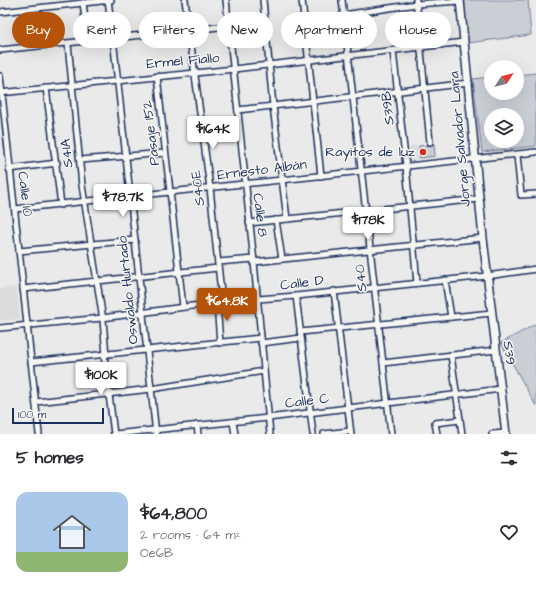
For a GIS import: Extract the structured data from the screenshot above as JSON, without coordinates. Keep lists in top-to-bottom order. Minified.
{"streets":{"street":["Ermel Fiallo","S39B","Pasaje 152","Jorge Salvador Lara","S41A","Ernesto Albán","S40E","Calle 10","Calle 8","S40","Calle D","Oswaldo Hurtado","S39","Calle C"]},"crossings":[["Ermel Fiallo","S39B"],["Ermel Fiallo","Pasaje 152"],["Ermel Fiallo","Jorge Salvador Lara"],["Ermel Fiallo","S41A"],["Ermel Fiallo","S40E"],["Ermel Fiallo","Calle 10"],["Ermel Fiallo","Calle 8"],["Ermel Fiallo","S40"],["Ermel Fiallo","Oswaldo Hurtado"],["S39B","Ernesto Albán"],["S39B","Calle D"],["Pasaje 152","Ernesto Albán"],["Pasaje 152","Calle D"],["Jorge Salvador Lara","Ernesto Albán"],["Jorge Salvador Lara","Calle D"],["Jorge Salvador Lara","S39"],["S41A","Ernesto Albán"],["S41A","Calle D"],["S41A","Calle C"],["Ernesto Albán","S40E"],["Ernesto Albán","Calle 10"],["Ernesto Albán","Calle 8"],["Ernesto Albán","S40"],["Ernesto Albán","Oswaldo Hurtado"],["S40E","Calle D"],["Calle 10","Calle D"],["Calle 8","Calle D"],["Calle 8","Calle C"],["S40","Calle D"],["S40","Calle C"],["Calle D","Oswaldo Hurtado"],["Calle D","S39"],["Oswaldo Hurtado","Calle C"],["S39","Calle C"]],"places":["Rayitos de luz"],"scale_bar":"100 m","north":"top right","page":{"chip":["Buy","Rent","Filters","New","Apartment","House"],"price":["$164K","$78.7K","$178K","$64.8K","$100K"],"scale":"100 m","heading":"5 homes","list":[{"name":"$64,800","note":"2 rooms · 64 m² · Oe6B"}]}}
